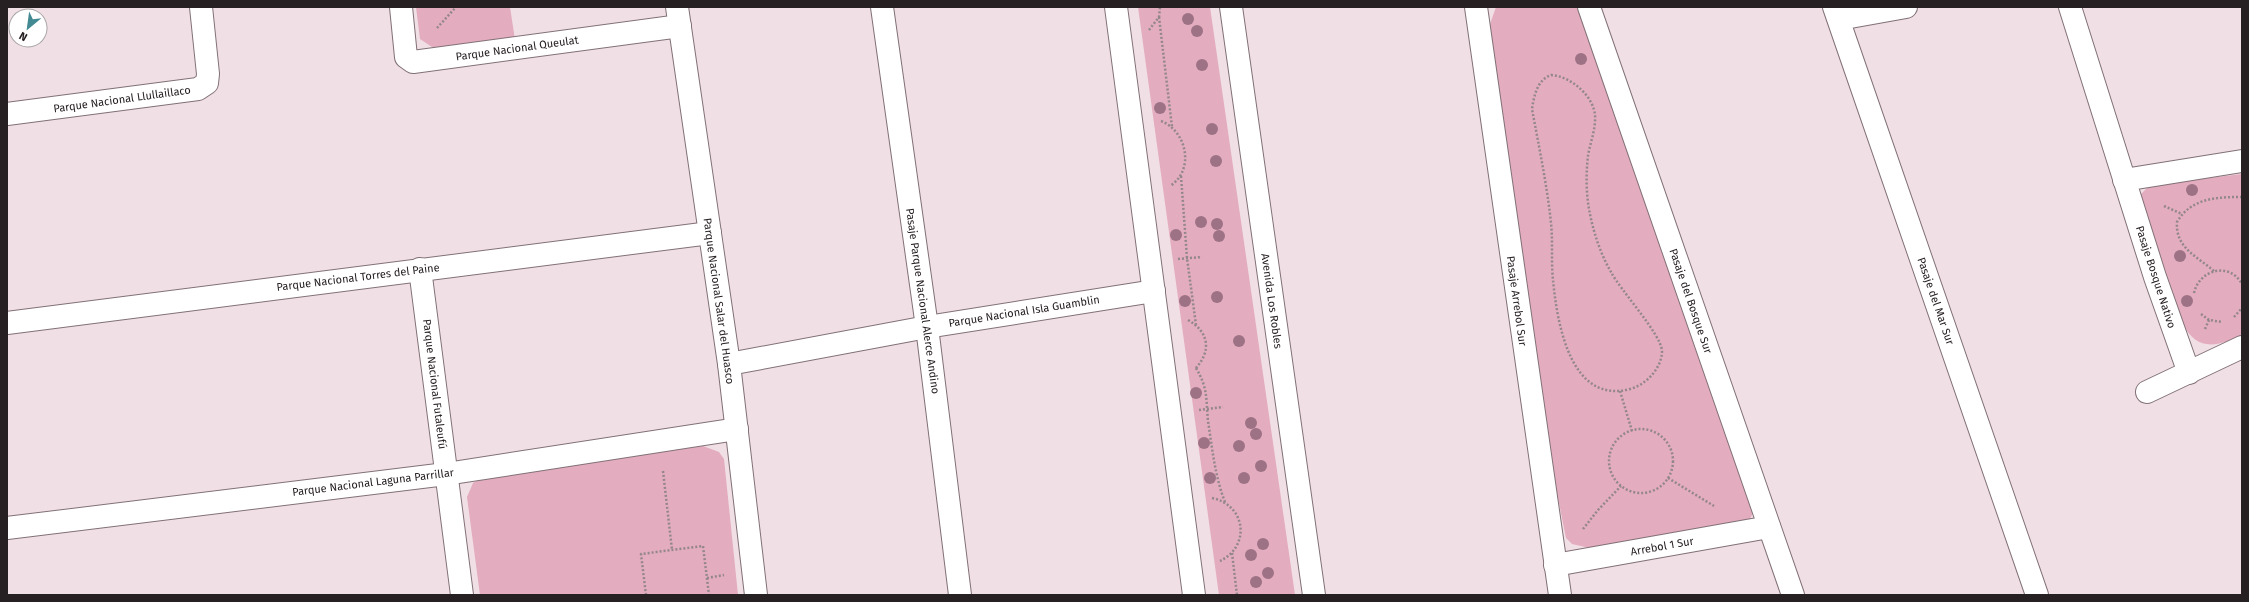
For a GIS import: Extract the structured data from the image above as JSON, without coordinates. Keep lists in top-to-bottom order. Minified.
{"streets":{"street":["Parque Nacional Queulat","Parque Nacional Llullaillaco","Parque Nacional Torres del Paine","Pasaje Bosque Nativo","Parque Nacional Salar del Huasco","Pasaje Parque Nacional Alerce Andino","Avenida Los Robles","Pasaje Arrebol Sur","Pasaje del Bosque Sur","Pasaje del Mar Sur","Parque Nacional Isla Guamblin","Parque Nacional Futaleufú","Parque Nacional Laguna Parrillar","Arrebol 1 Sur"]},"crossings":[["Parque Nacional Queulat","Parque Nacional Salar del Huasco"],["Parque Nacional Torres del Paine","Parque Nacional Salar del Huasco"],["Parque Nacional Torres del Paine","Parque Nacional Futaleufú"],["Parque Nacional Salar del Huasco","Parque Nacional Isla Guamblin"],["Parque Nacional Salar del Huasco","Parque Nacional Laguna Parrillar"],["Pasaje Parque Nacional Alerce Andino","Parque Nacional Isla Guamblin"],["Pasaje Arrebol Sur","Arrebol 1 Sur"],["Pasaje del Bosque Sur","Arrebol 1 Sur"],["Parque Nacional Futaleufú","Parque Nacional Laguna Parrillar"]],"north":"bottom left"}
